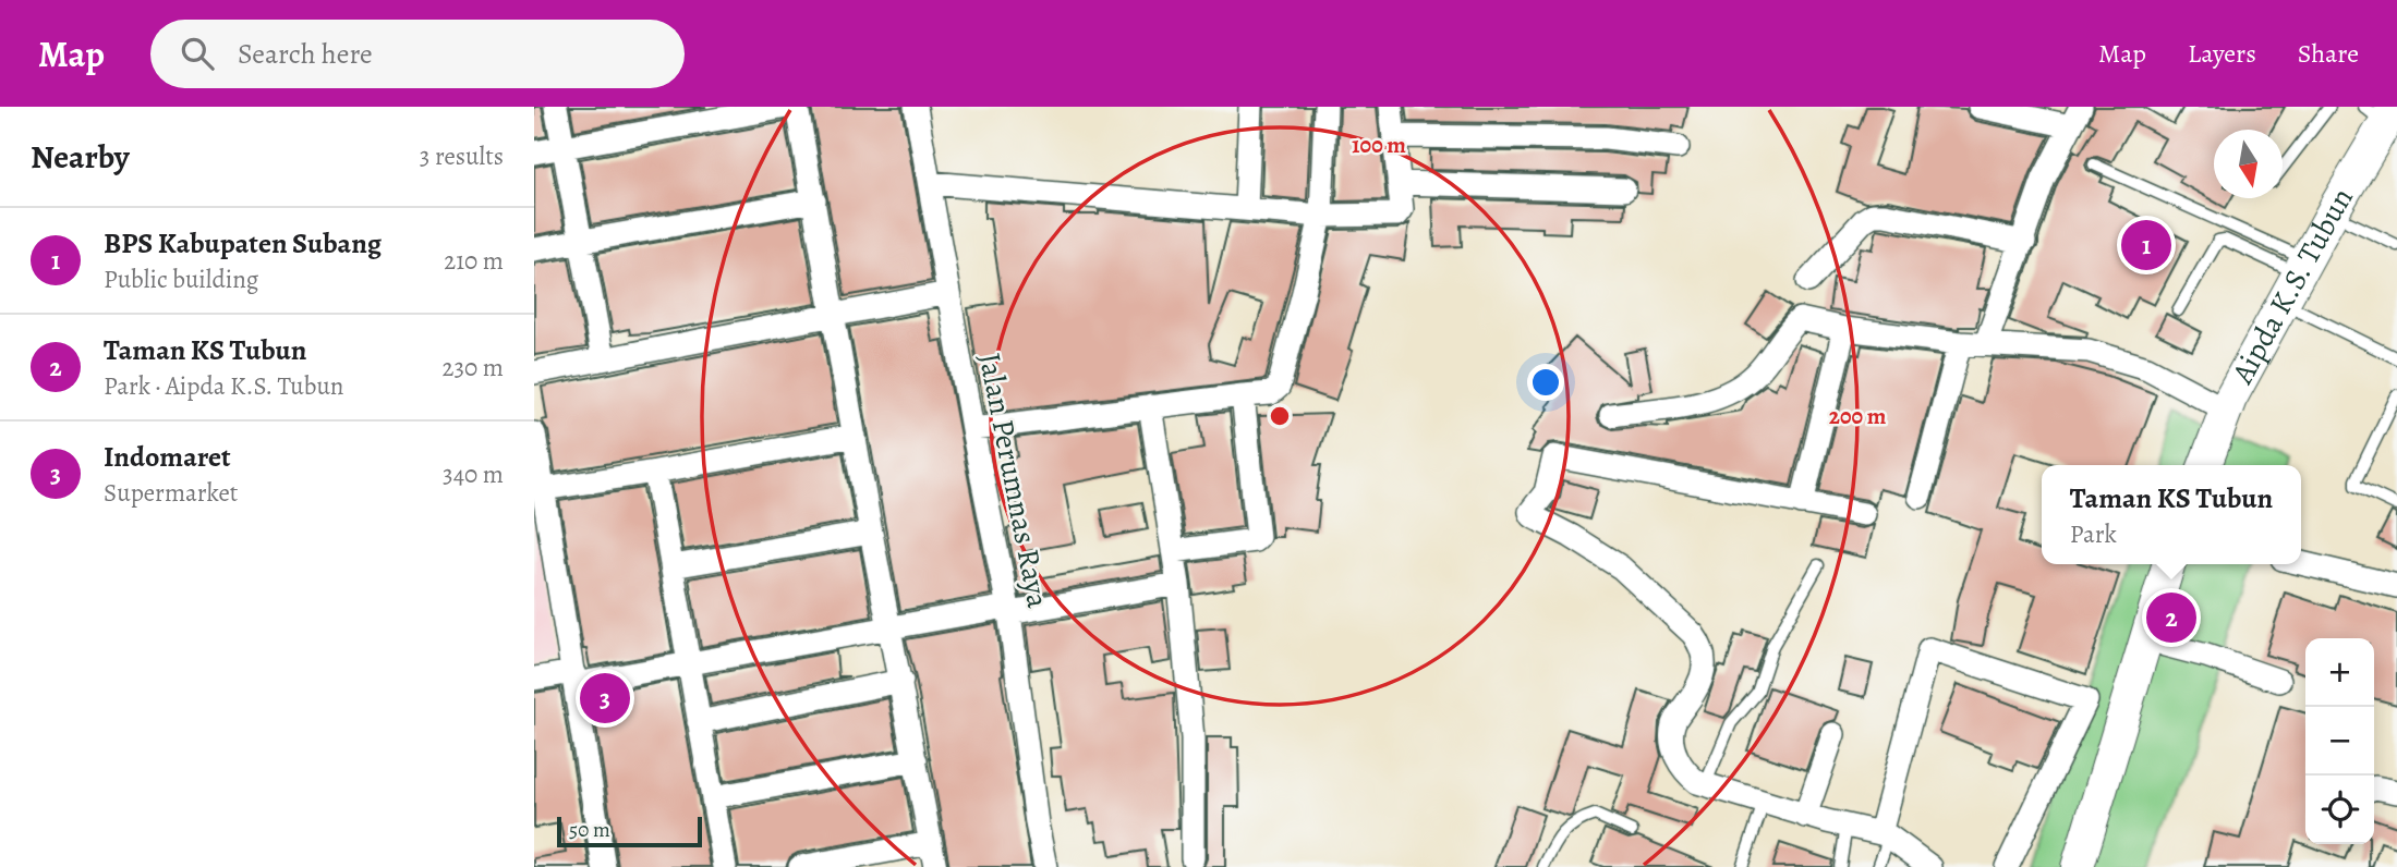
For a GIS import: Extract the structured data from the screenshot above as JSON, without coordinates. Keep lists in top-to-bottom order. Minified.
{"streets":{"street":["Aipda K.S. Tubun","Jalan Perumnas Raya"]},"scale_bar":"50 m","north":"bottom","page":{"header":"Map","search":"Search here","nav":["Map","Layers","Share"],"heading":["Nearby","3 results"],"list":[{"mark":"1","name":"BPS Kabupaten Subang","note":"Public building","value":"210 m"},{"mark":"2","name":"Taman KS Tubun","note":"Park · Aipda K.S. Tubun","value":"230 m"},{"mark":"3","name":"Indomaret","note":"Supermarket","value":"340 m"}],"pins":["1","2","3"],"popup":["Taman KS Tubun","Park"],"map_buttons":["+","−"],"scale":"50 m"},"rings":["100 m","200 m"]}
